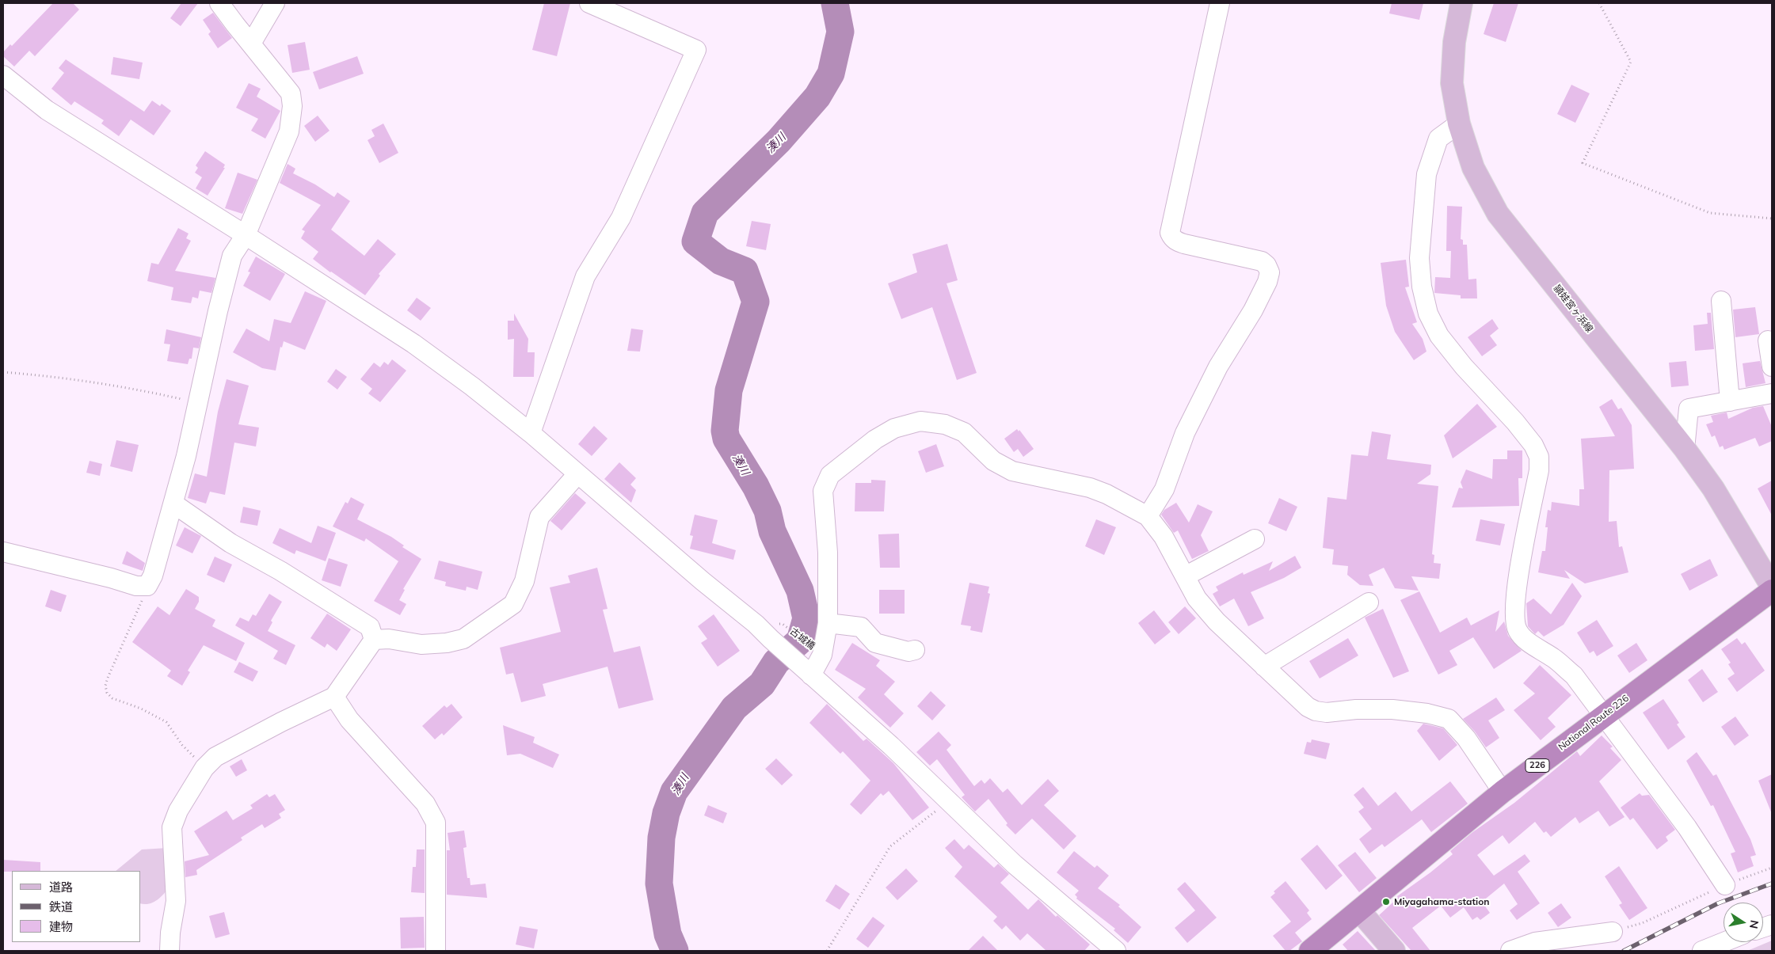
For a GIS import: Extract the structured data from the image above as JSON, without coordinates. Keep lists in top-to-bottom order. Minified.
{"streets":{"highway":["National Route 226","226"],"main road":["頴娃宮ヶ浜線"],"street":["古城橋"]},"water":["湊川"],"places":["Miyagahama-station"],"legend":["道路","鉄道","建物"],"north":"right"}
